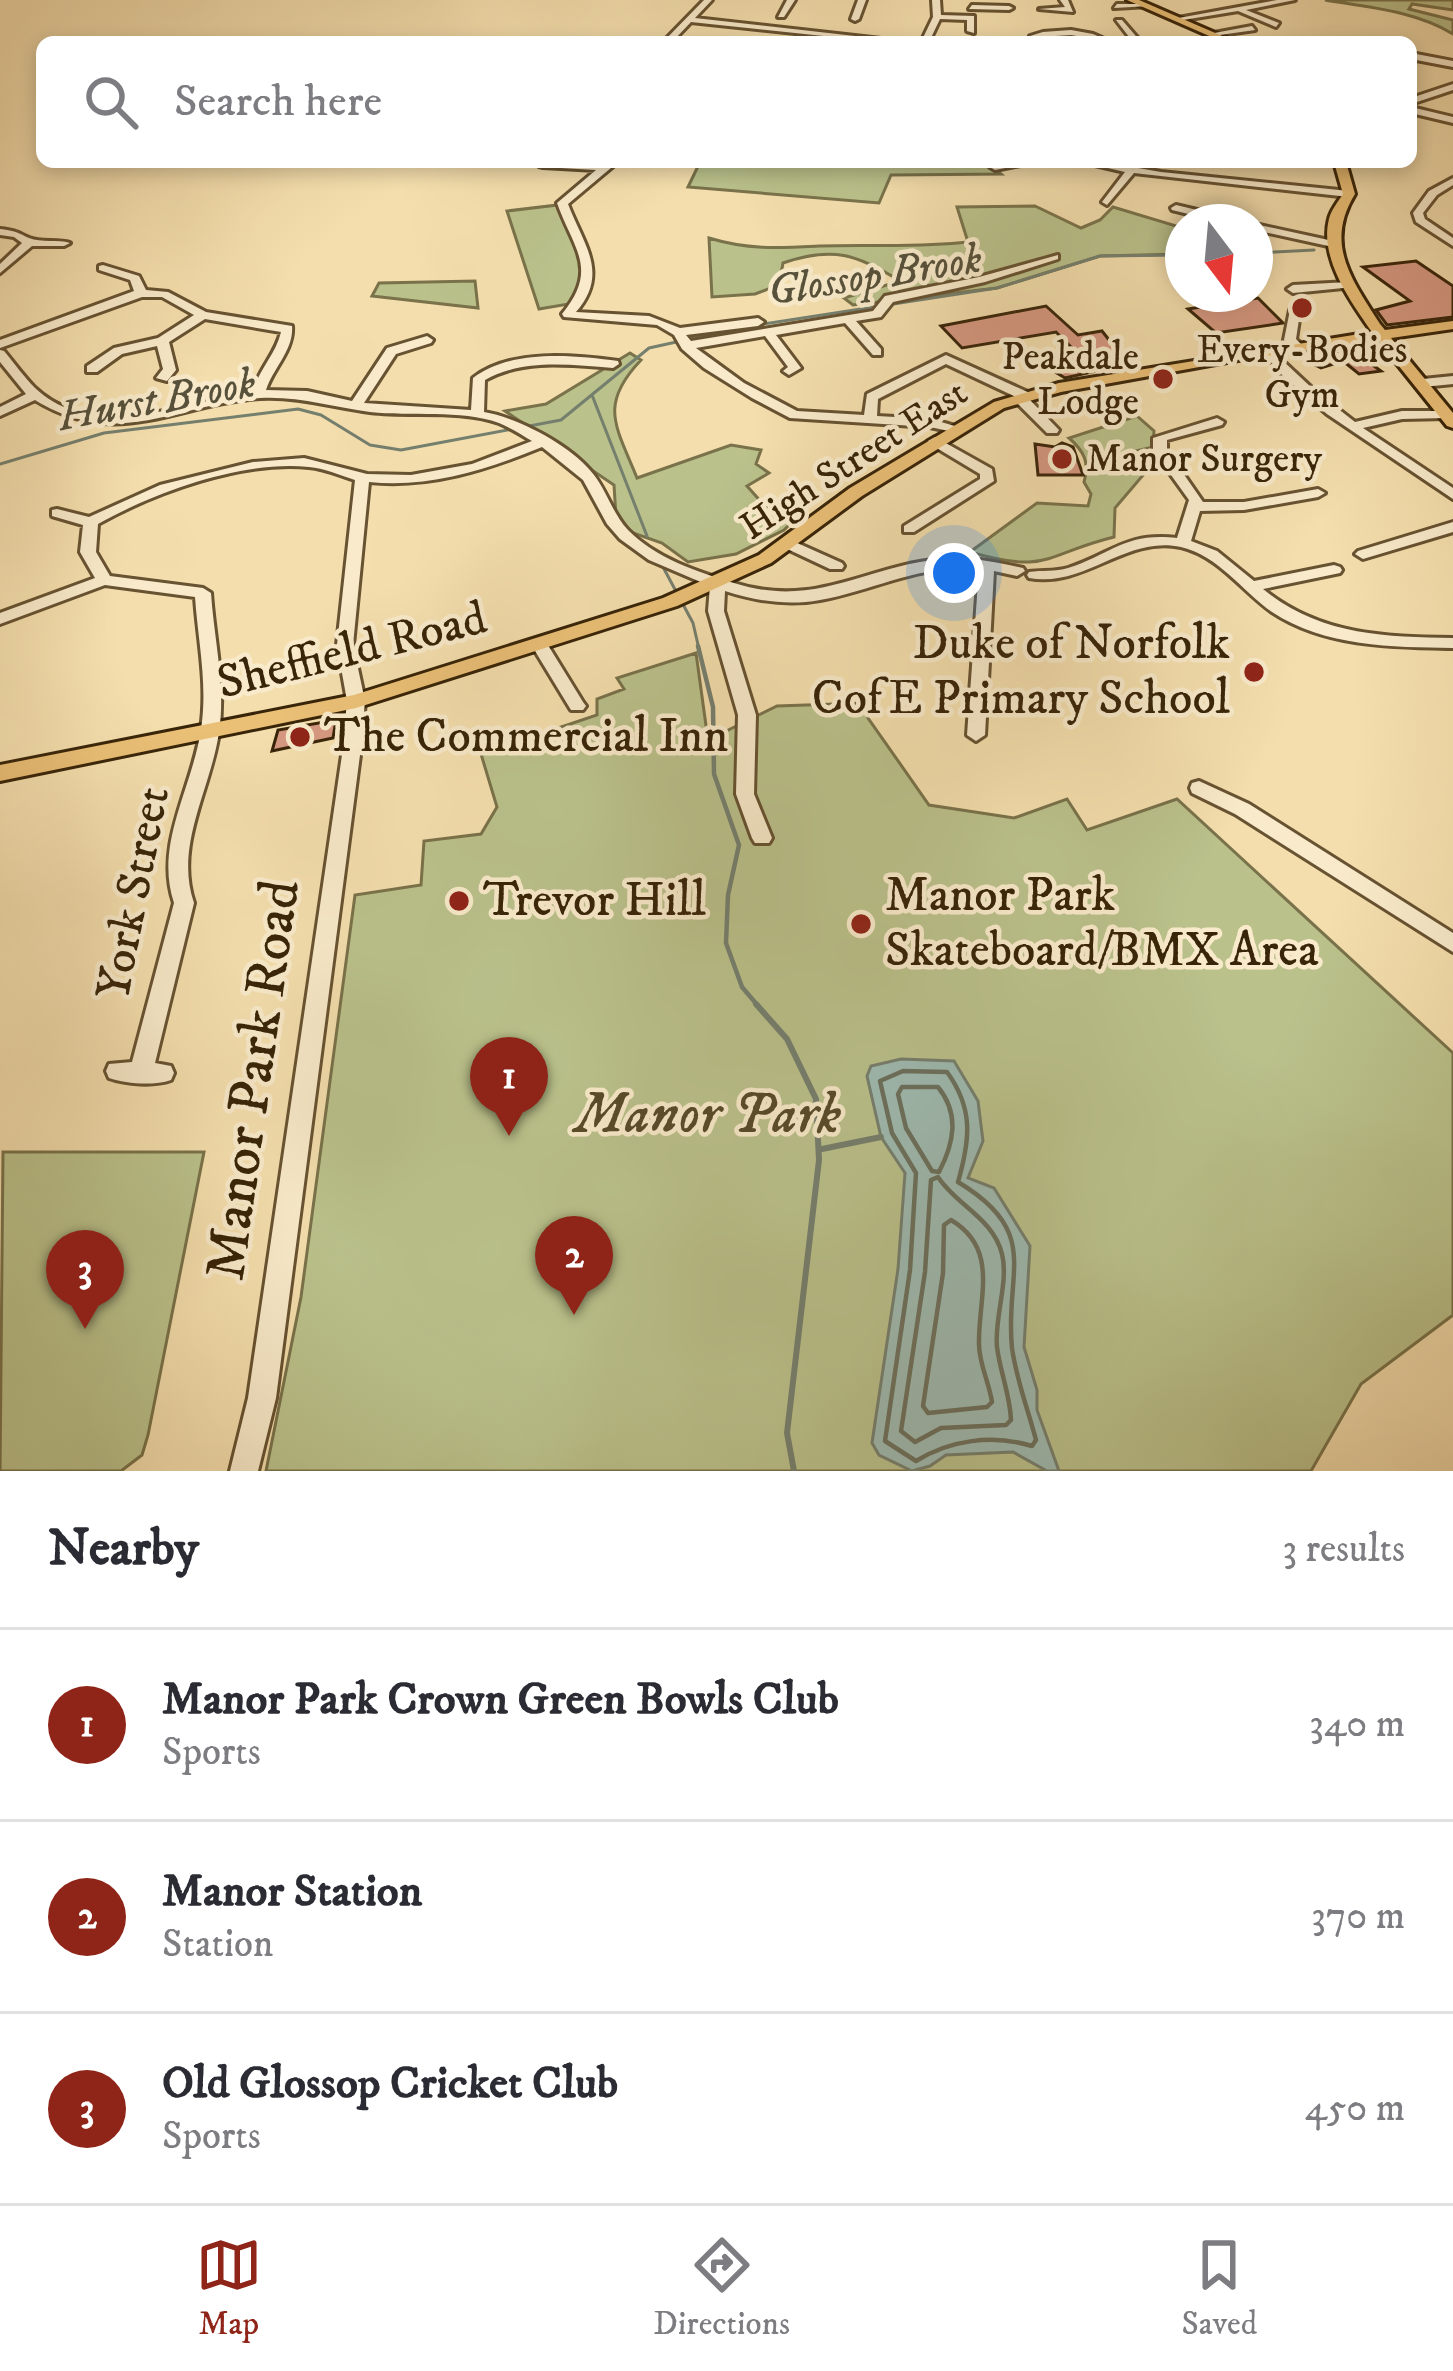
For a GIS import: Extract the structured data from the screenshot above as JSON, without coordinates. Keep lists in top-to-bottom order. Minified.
{"streets":{"main road":["High Street East","Sheffield Road"],"street":["York Street","Manor Park Road"]},"crossings":[["High Street East","Sheffield Road"],["Sheffield Road","York Street"],["Sheffield Road","Manor Park Road"]],"water":["Glossop Brook","Hurst Brook"],"parks":["Manor Park"],"places":["Every-Bodies Gym","Peakdale Lodge","Manor Surgery","Duke of Norfolk CofE Primary School","The Commercial Inn","Trevor Hill","Manor Park Skateboard/BMX Area"],"north":"bottom","page":{"search":"Search here","pins":["1","2","3"],"heading":["Nearby","3 results"],"list":[{"mark":"1","name":"Manor Park Crown Green Bowls Club","note":"Sports","value":"340 m"},{"mark":"2","name":"Manor Station","note":"Station","value":"370 m"},{"mark":"3","name":"Old Glossop Cricket Club","note":"Sports","value":"450 m"}],"nav":["Map","Directions","Saved"]}}
